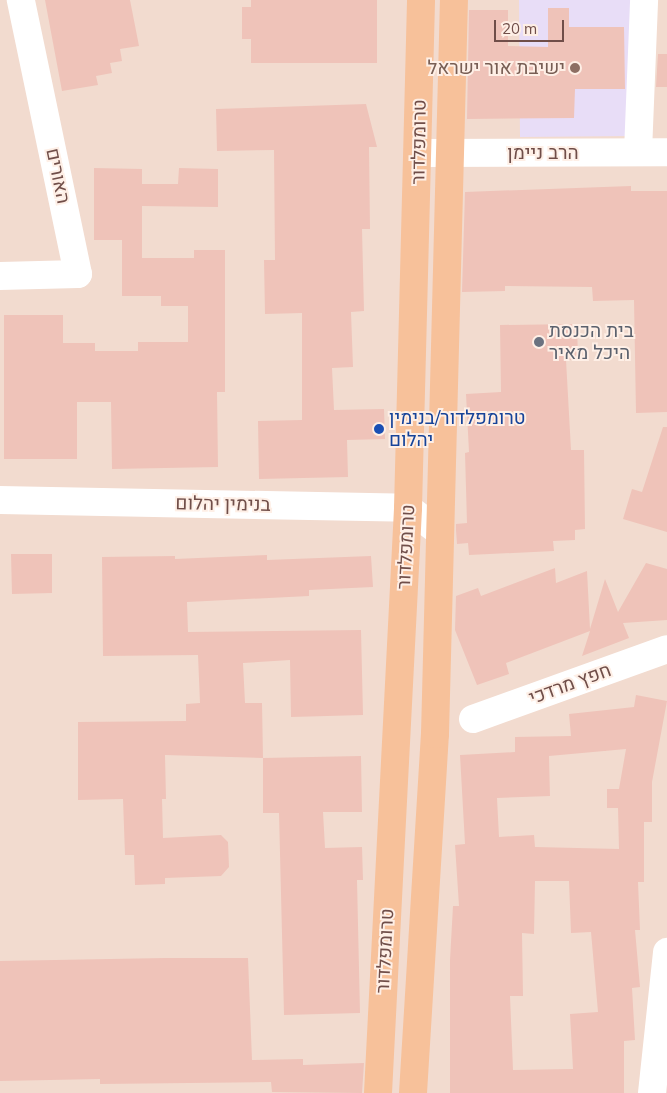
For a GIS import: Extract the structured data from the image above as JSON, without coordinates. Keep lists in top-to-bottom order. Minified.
{"streets":{"main road":["טרומפלדור"],"street":["הרב ניימן","האורים","בנימין יהלום","חפץ מרדכי"]},"crossings":[["טרומפלדור","הרב ניימן"],["טרומפלדור","בנימין יהלום"]],"places":["ישיבת אור ישראל","בית הכנסת היכל מאיר","טרומפלדור/בנימין יהלום"],"scale_bar":"20 m"}
